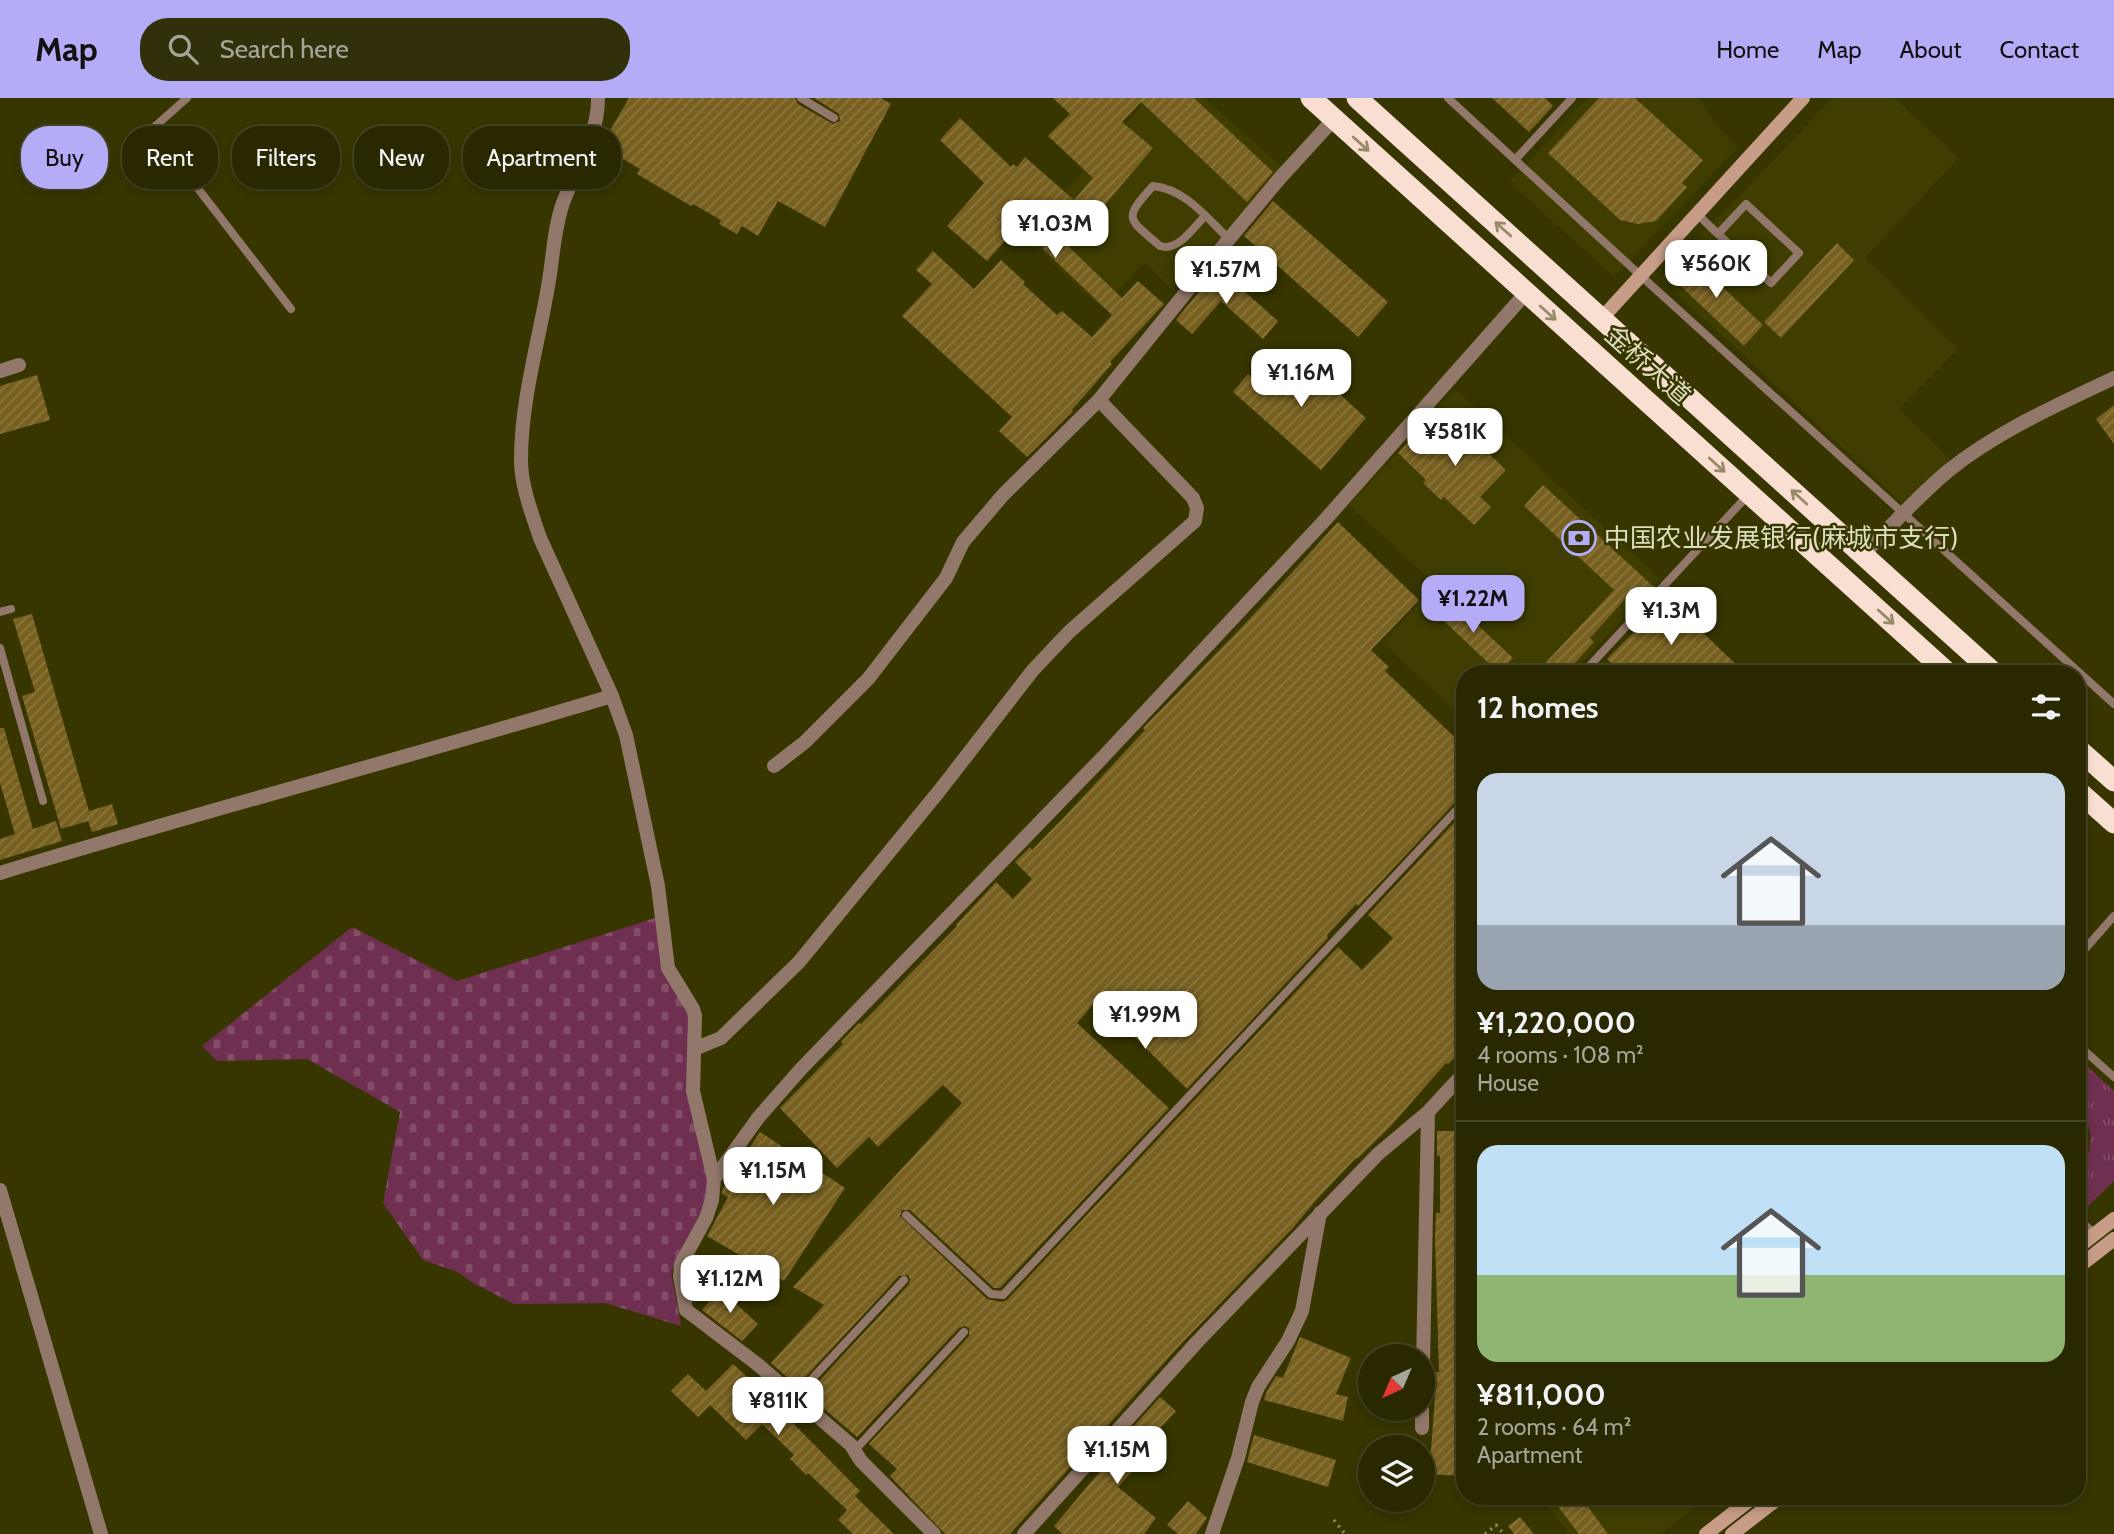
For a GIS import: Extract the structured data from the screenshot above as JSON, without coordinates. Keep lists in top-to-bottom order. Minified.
{"streets":{"highway":["金桥大道"]},"places":{"bank":["中国农业发展银行(麻城市支行)"]},"north":"bottom left","page":{"header":"Map","search":"Search here","nav":["Home","Map","About","Contact"],"chip":["Buy","Rent","Filters","New","Apartment"],"price":["¥1.03M","¥560K","¥1.57M","¥1.16M","¥581K","¥1.22M","¥1.3M","¥1.99M","¥1.15M","¥1.12M","¥811K","¥1.15M"],"heading":"12 homes","list":[{"name":"¥1,220,000","note":"4 rooms · 108 m² · House"},{"name":"¥811,000","note":"2 rooms · 64 m² · Apartment"}]}}
